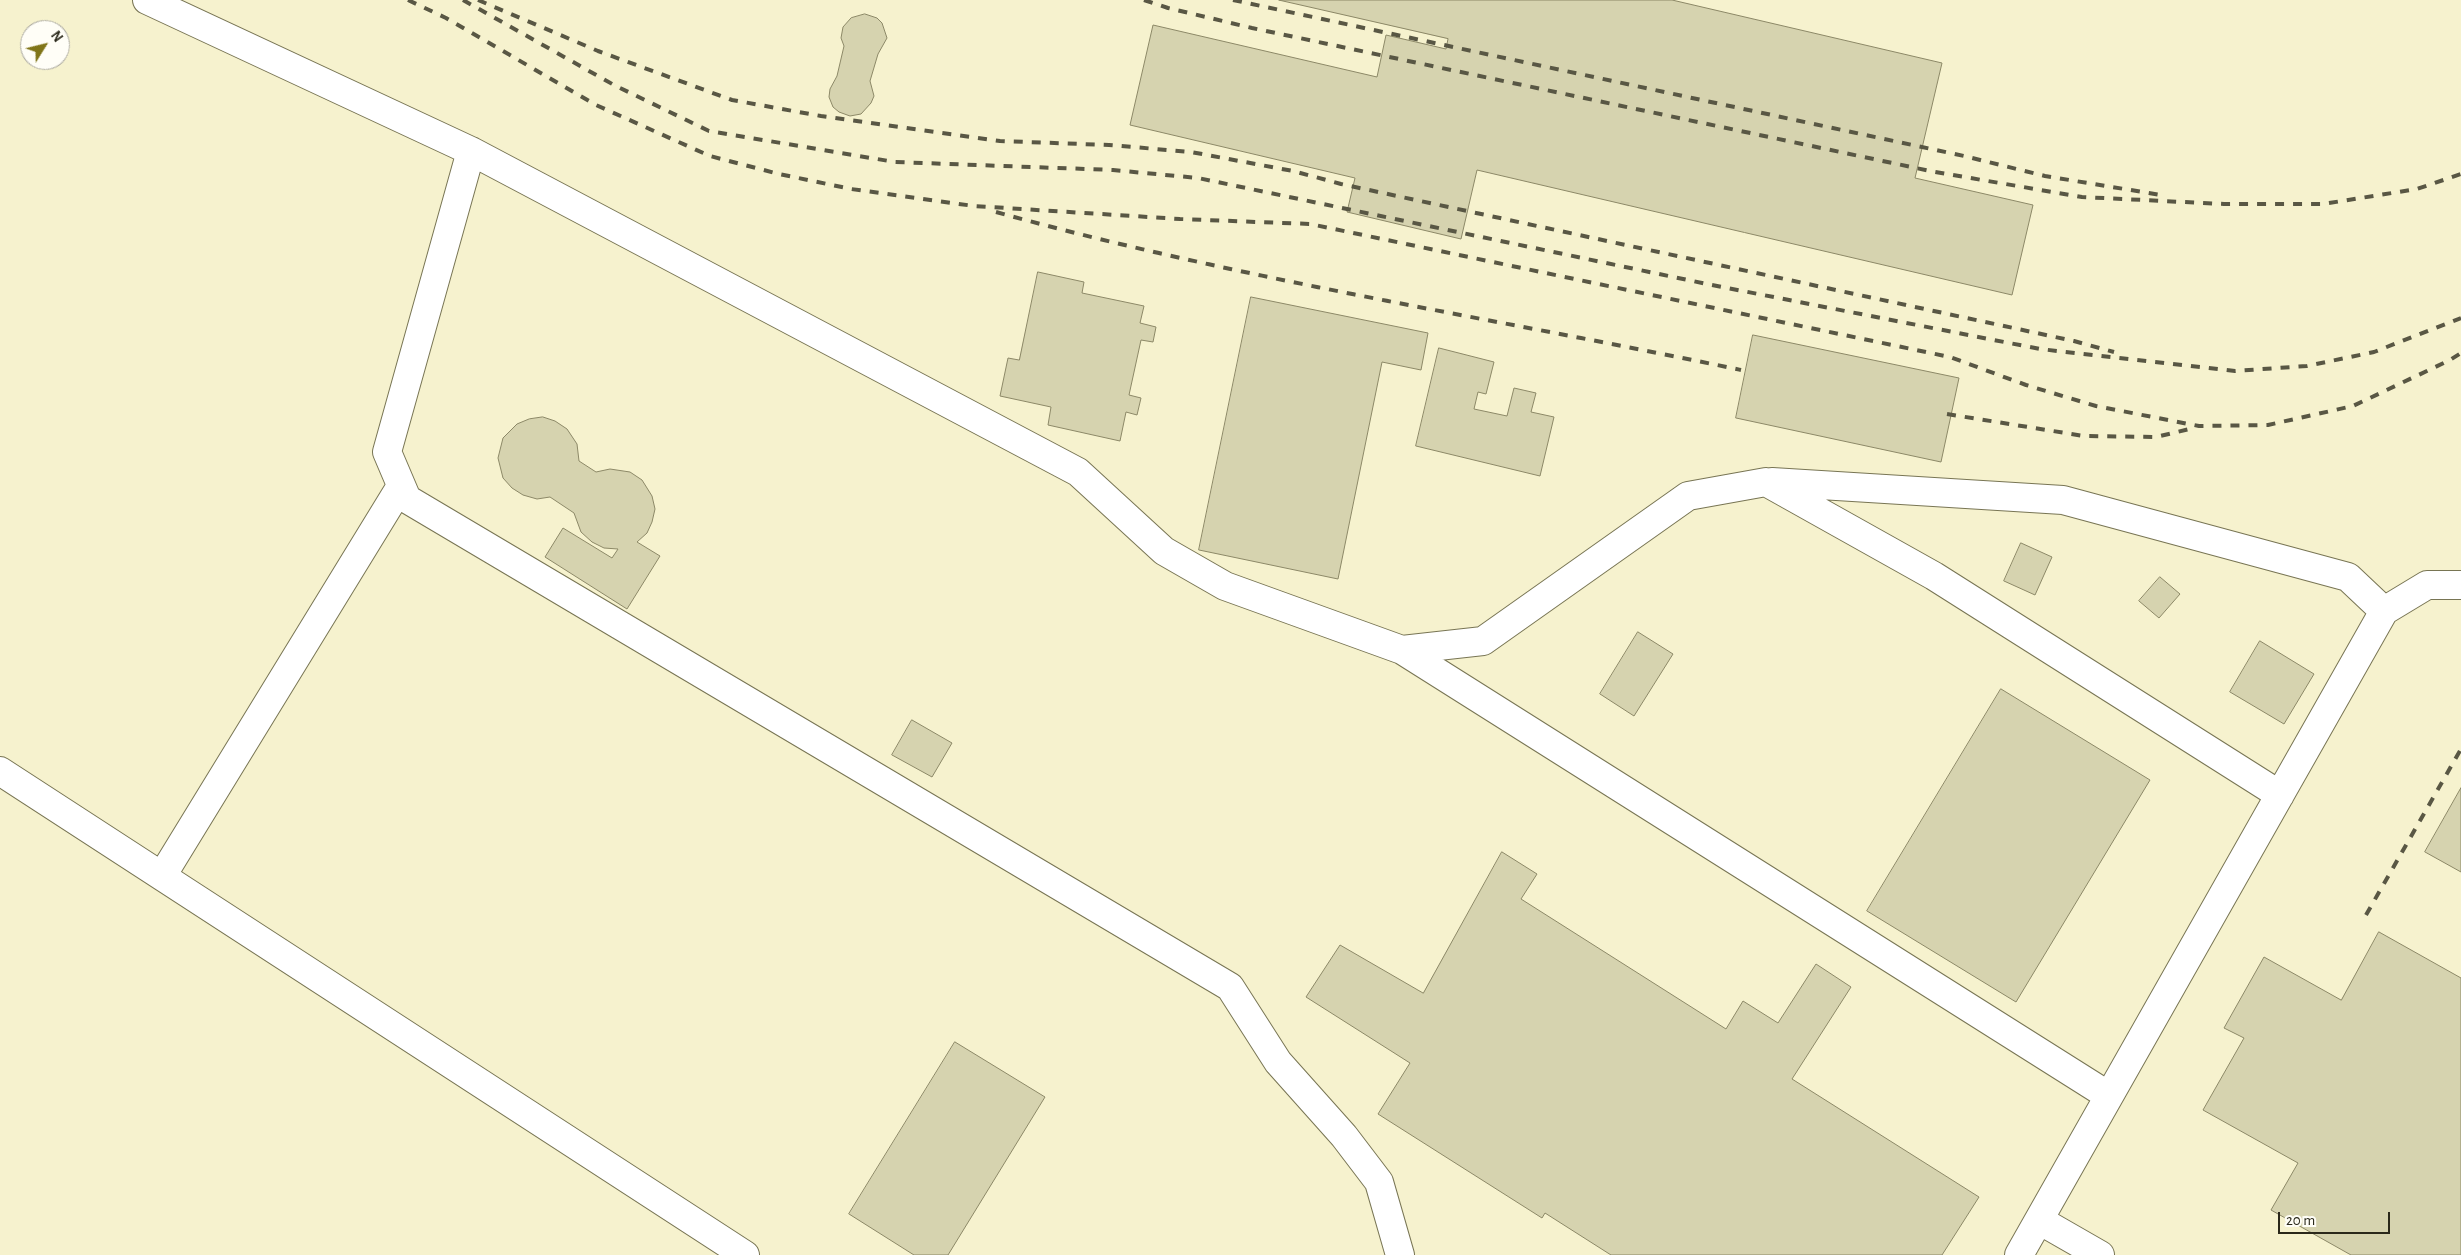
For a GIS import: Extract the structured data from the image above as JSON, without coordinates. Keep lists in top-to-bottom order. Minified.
{"scale_bar":"20 m","north":"top right"}
